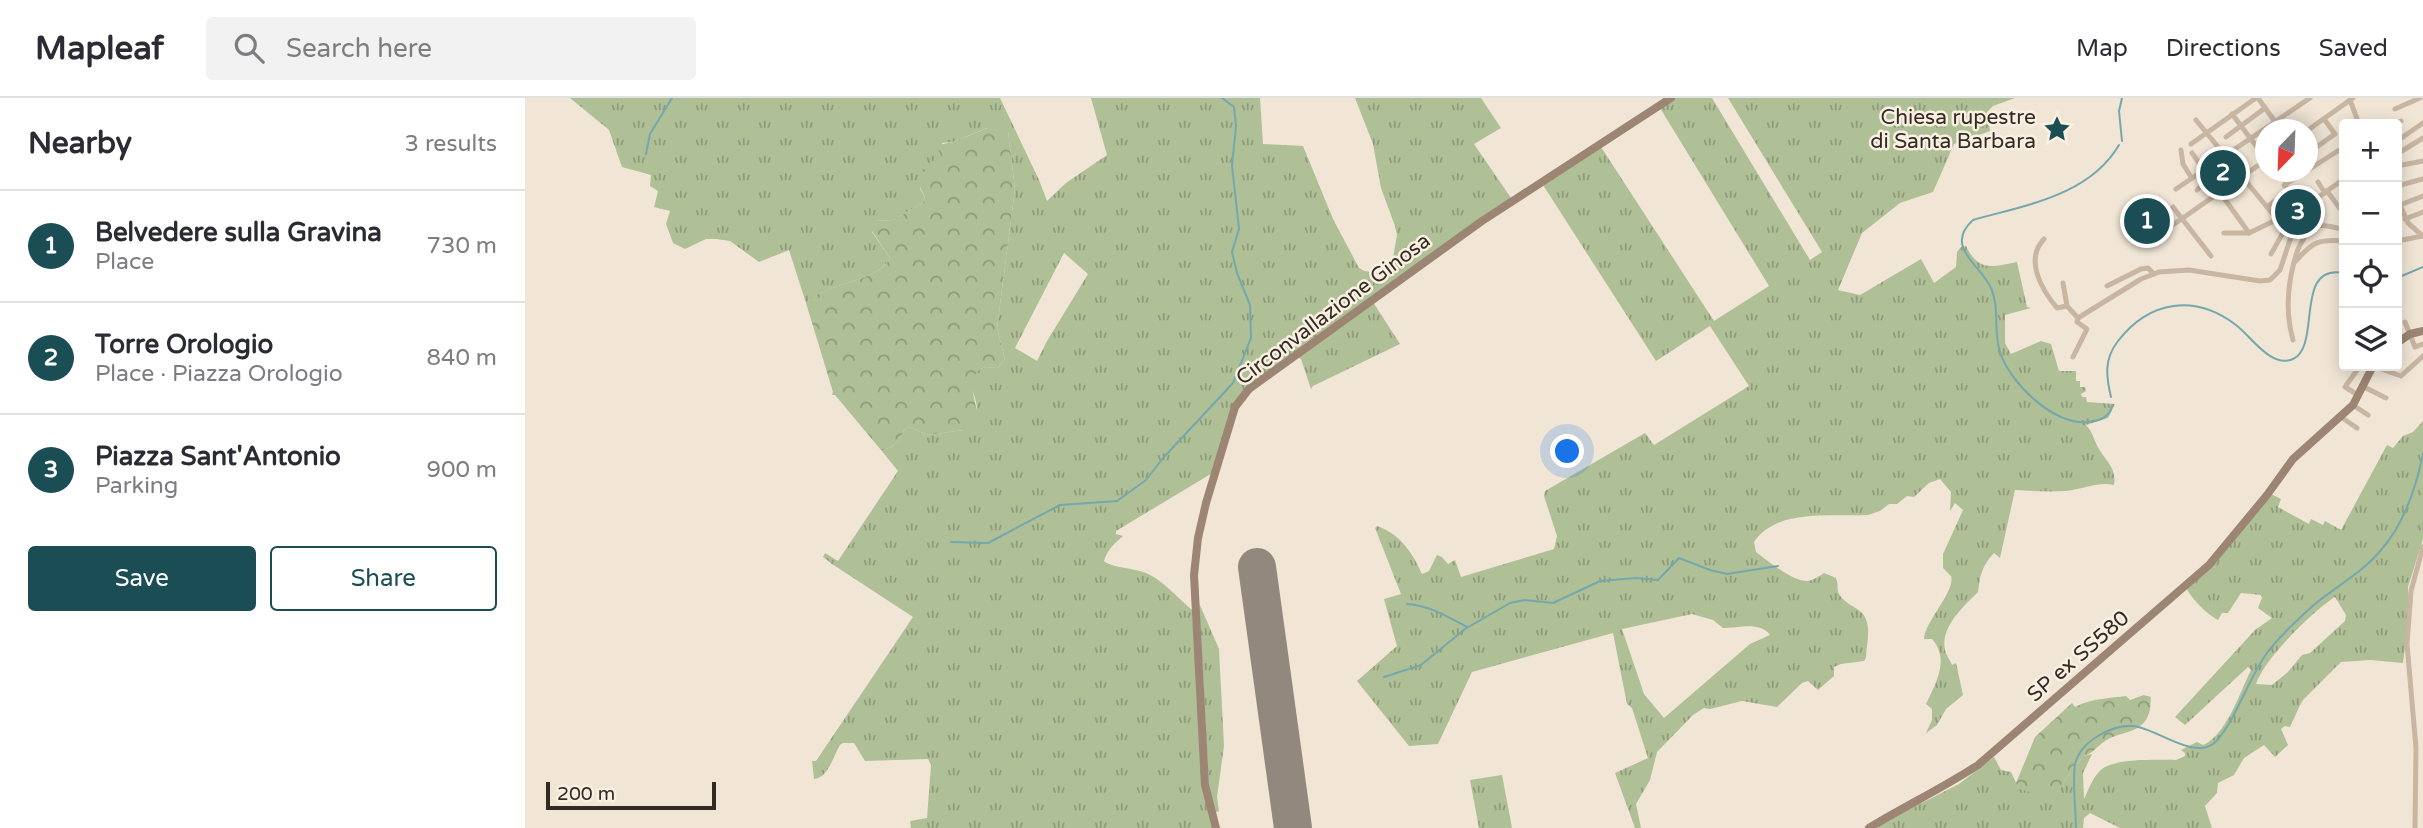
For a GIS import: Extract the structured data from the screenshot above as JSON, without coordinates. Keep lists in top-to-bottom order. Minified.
{"streets":{"main road":["Circonvallazione Ginosa","SP ex SS580"]},"places":{"place":["Chiesa rupestre di Santa Barbara"]},"scale_bar":"200 m","north":"bottom left","page":{"header":"Mapleaf","search":"Search here","nav":["Map","Directions","Saved"],"heading":["Nearby","3 results"],"map_buttons":["+","−"],"pins":["2","3","1"],"list":[{"mark":"1","name":"Belvedere sulla Gravina","note":"Place","value":"730 m"},{"mark":"2","name":"Torre Orologio","note":"Place · Piazza Orologio","value":"840 m"},{"mark":"3","name":"Piazza Sant'Antonio","note":"Parking","value":"900 m"}],"buttons":["Save","Share"],"scale":"200 m"}}
